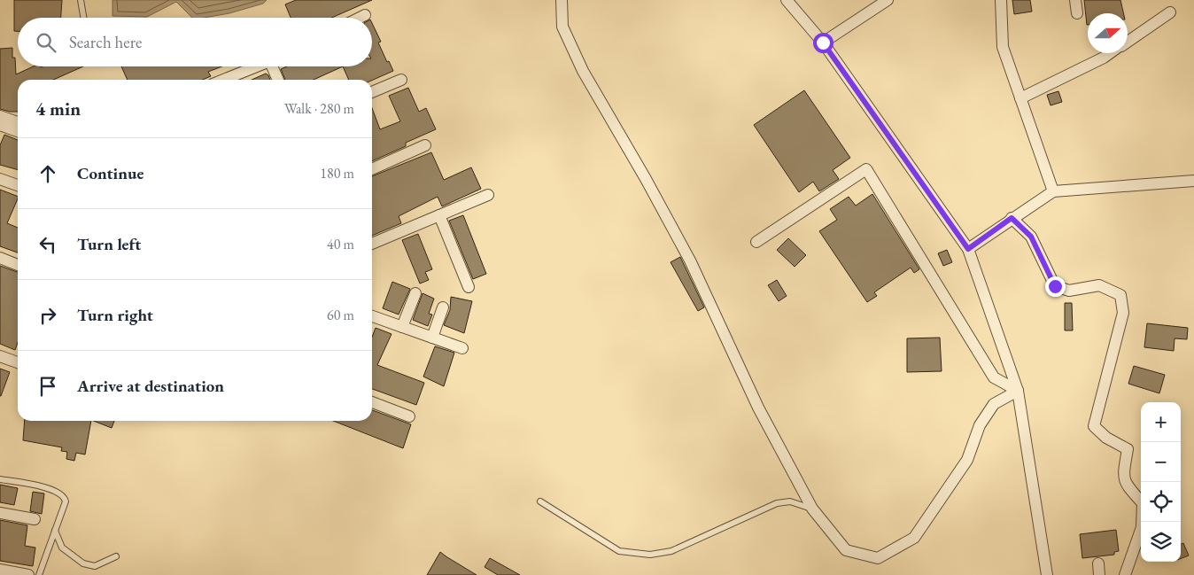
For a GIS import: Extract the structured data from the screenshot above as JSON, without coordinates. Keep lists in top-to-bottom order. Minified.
{"north":"right","page":{"search":"Search here","heading":["4 min","Walk · 280 m"],"list":[["Continue","180 m"],["Turn left","40 m"],["Turn right","60 m"],"Arrive at destination"],"map_buttons":["+","−"]}}
